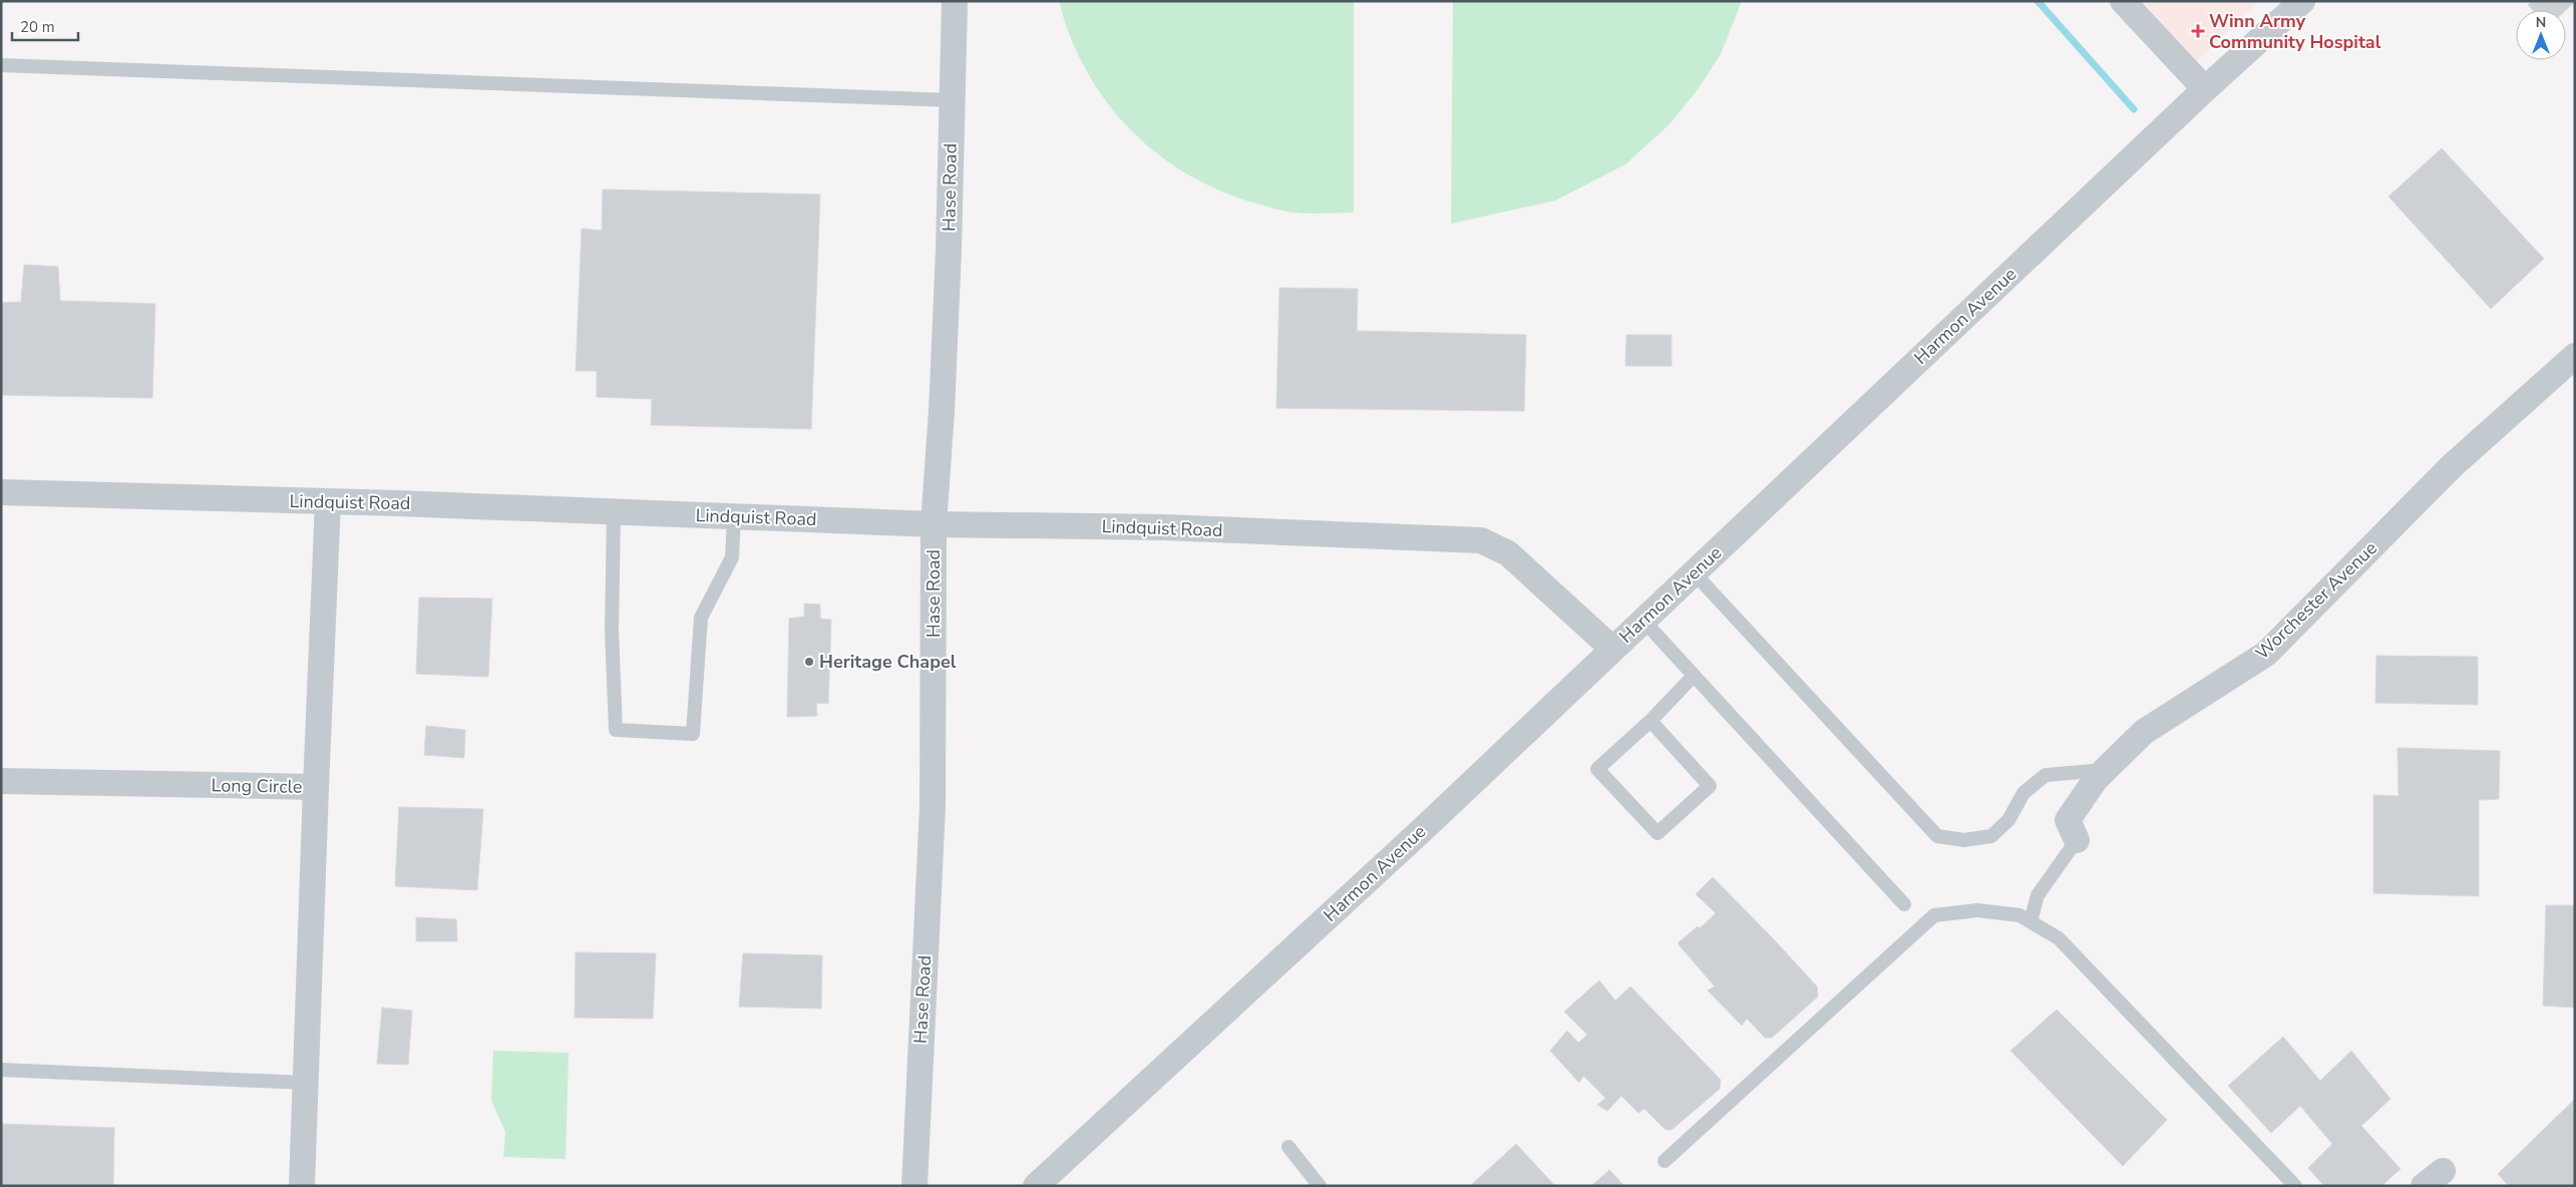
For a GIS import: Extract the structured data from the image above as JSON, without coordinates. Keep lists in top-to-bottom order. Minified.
{"streets":{"street":["Hase Road","Harmon Avenue","Lindquist Road","Worchester Avenue","Long Circle"]},"crossings":[["Hase Road","Lindquist Road"],["Harmon Avenue","Lindquist Road"],["Lindquist Road","Long Circle"]],"places":{"health":["Winn Army Community Hospital"],"other":["Heritage Chapel"]},"scale_bar":"20 m","north":"top"}
